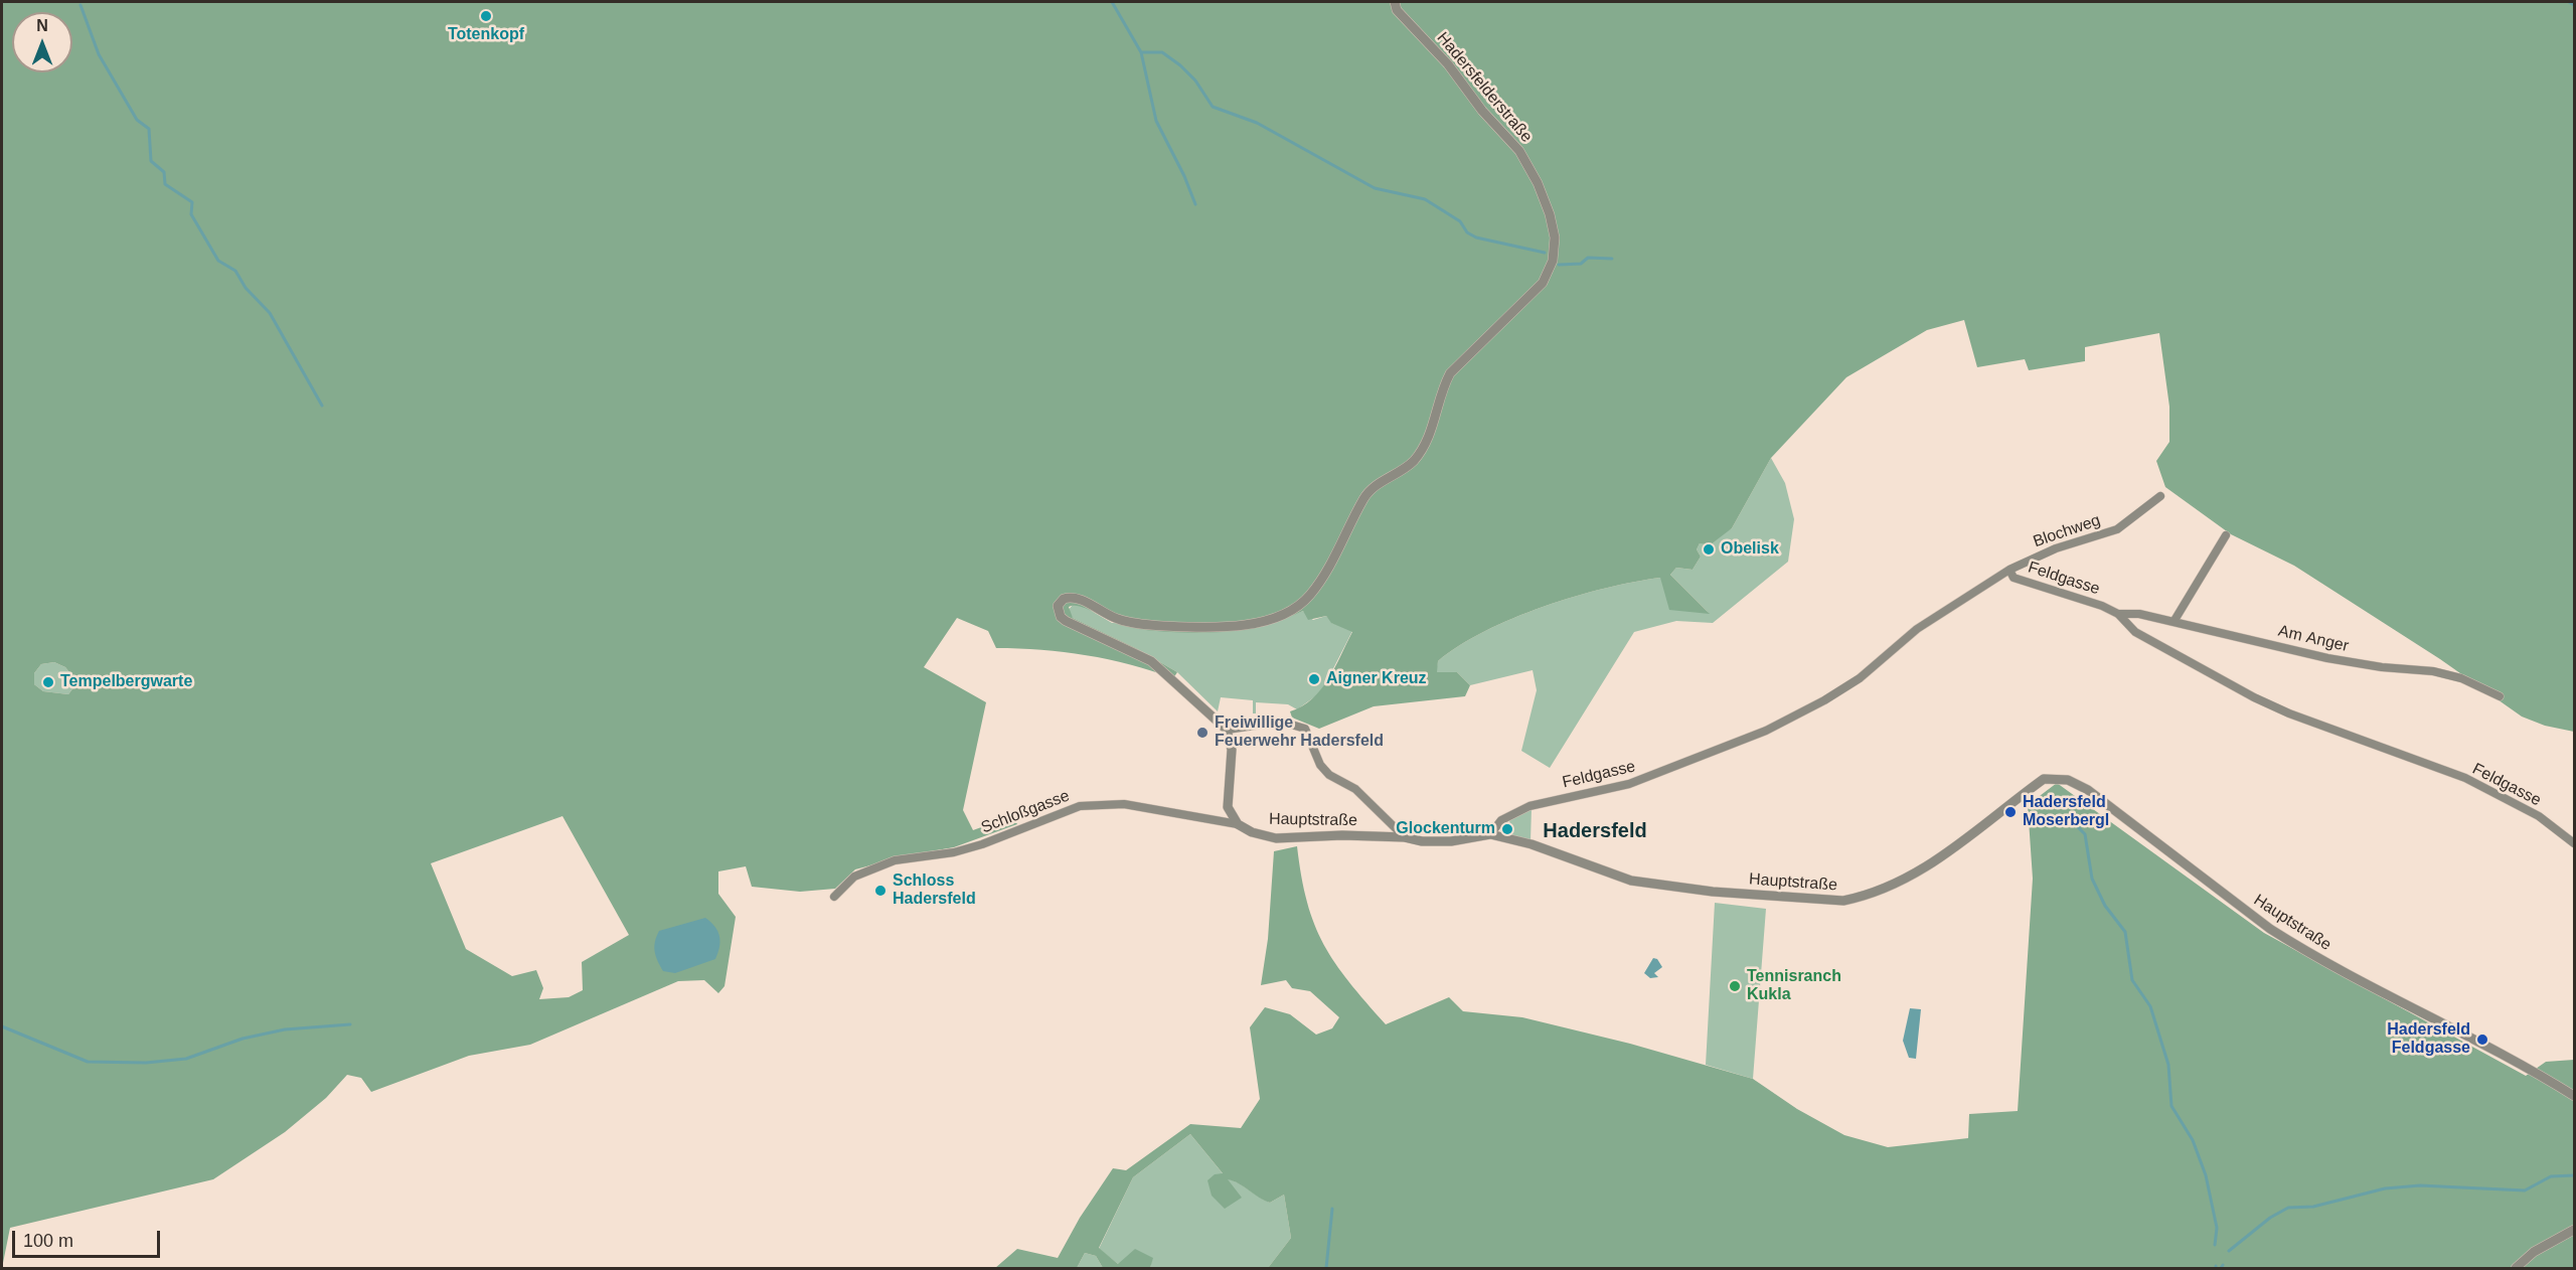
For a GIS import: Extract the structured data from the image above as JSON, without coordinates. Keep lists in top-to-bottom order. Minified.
{"streets":{"street":["Hadersfelderstraße","Blochweg","Feldgasse","Am Anger","Schloßgasse","Hauptstraße"]},"crossings":[["Blochweg","Feldgasse"],["Feldgasse","Am Anger"],["Feldgasse","Hauptstraße"],["Schloßgasse","Hauptstraße"]],"districts":["Hadersfeld"],"places":["Totenkopf","Obelisk","Aigner Kreuz","Tempelbergwarte","Freiwillige Feuerwehr Hadersfeld","Hadersfeld Moserbergl","Glockenturm","Schloss Hadersfeld","Tennisranch Kukla","Hadersfeld Feldgasse"],"scale_bar":"100 m","north":"top"}
